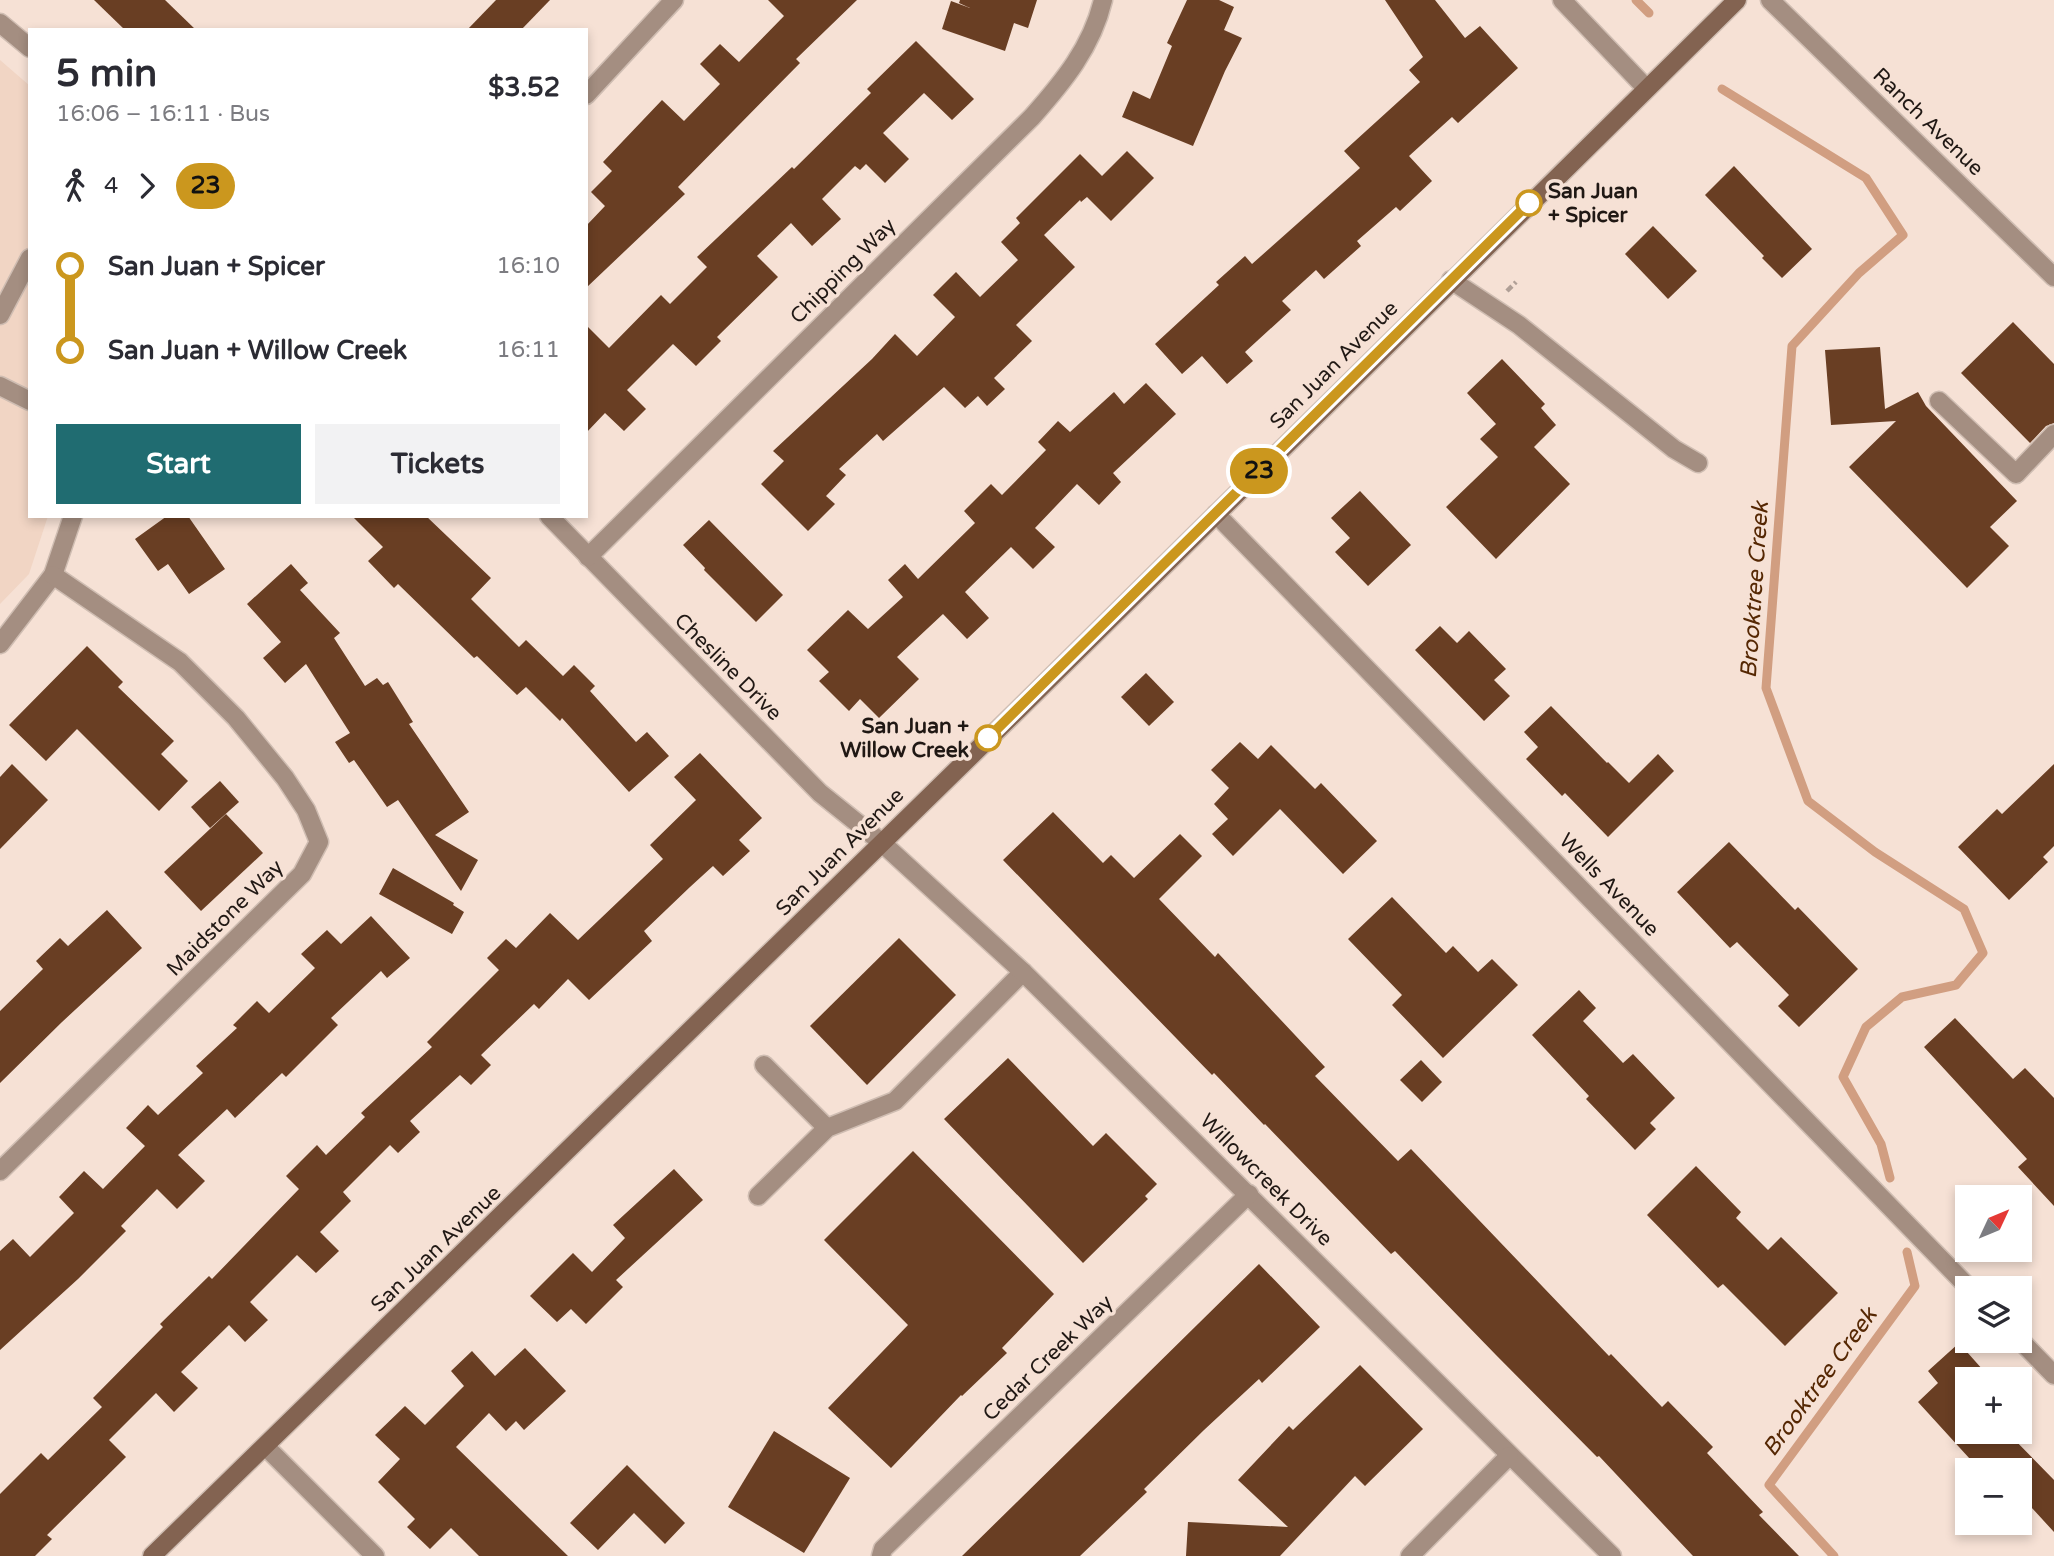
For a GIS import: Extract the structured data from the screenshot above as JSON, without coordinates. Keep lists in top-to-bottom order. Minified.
{"streets":{"main road":["San Juan Avenue"],"street":["Ranch Avenue","Chipping Way","Chesline Drive","Wells Avenue","Maidstone Way","Willowcreek Drive","Cedar Creek Way"]},"crossings":[["Chipping Way","Chesline Drive"],["San Juan Avenue","Chesline Drive"],["San Juan Avenue","Wells Avenue"],["San Juan Avenue","Willowcreek Drive"],["Chesline Drive","Willowcreek Drive"],["Willowcreek Drive","Cedar Creek Way"]],"water":["Brooktree Creek"],"places":["San Juan + Spicer","San Juan + Willow Creek"],"lines":["bus line 23"],"north":"top right","page":{"on_map":"23","heading":["5 min","16:06 – 16:11 · Bus","$3.52"],"legs":["4","23"],"list":[{"name":"San Juan + Spicer","value":"16:10"},{"name":"San Juan + Willow Creek","value":"16:11"}],"buttons":["Start","Tickets"],"map_buttons":["+","−"]}}
